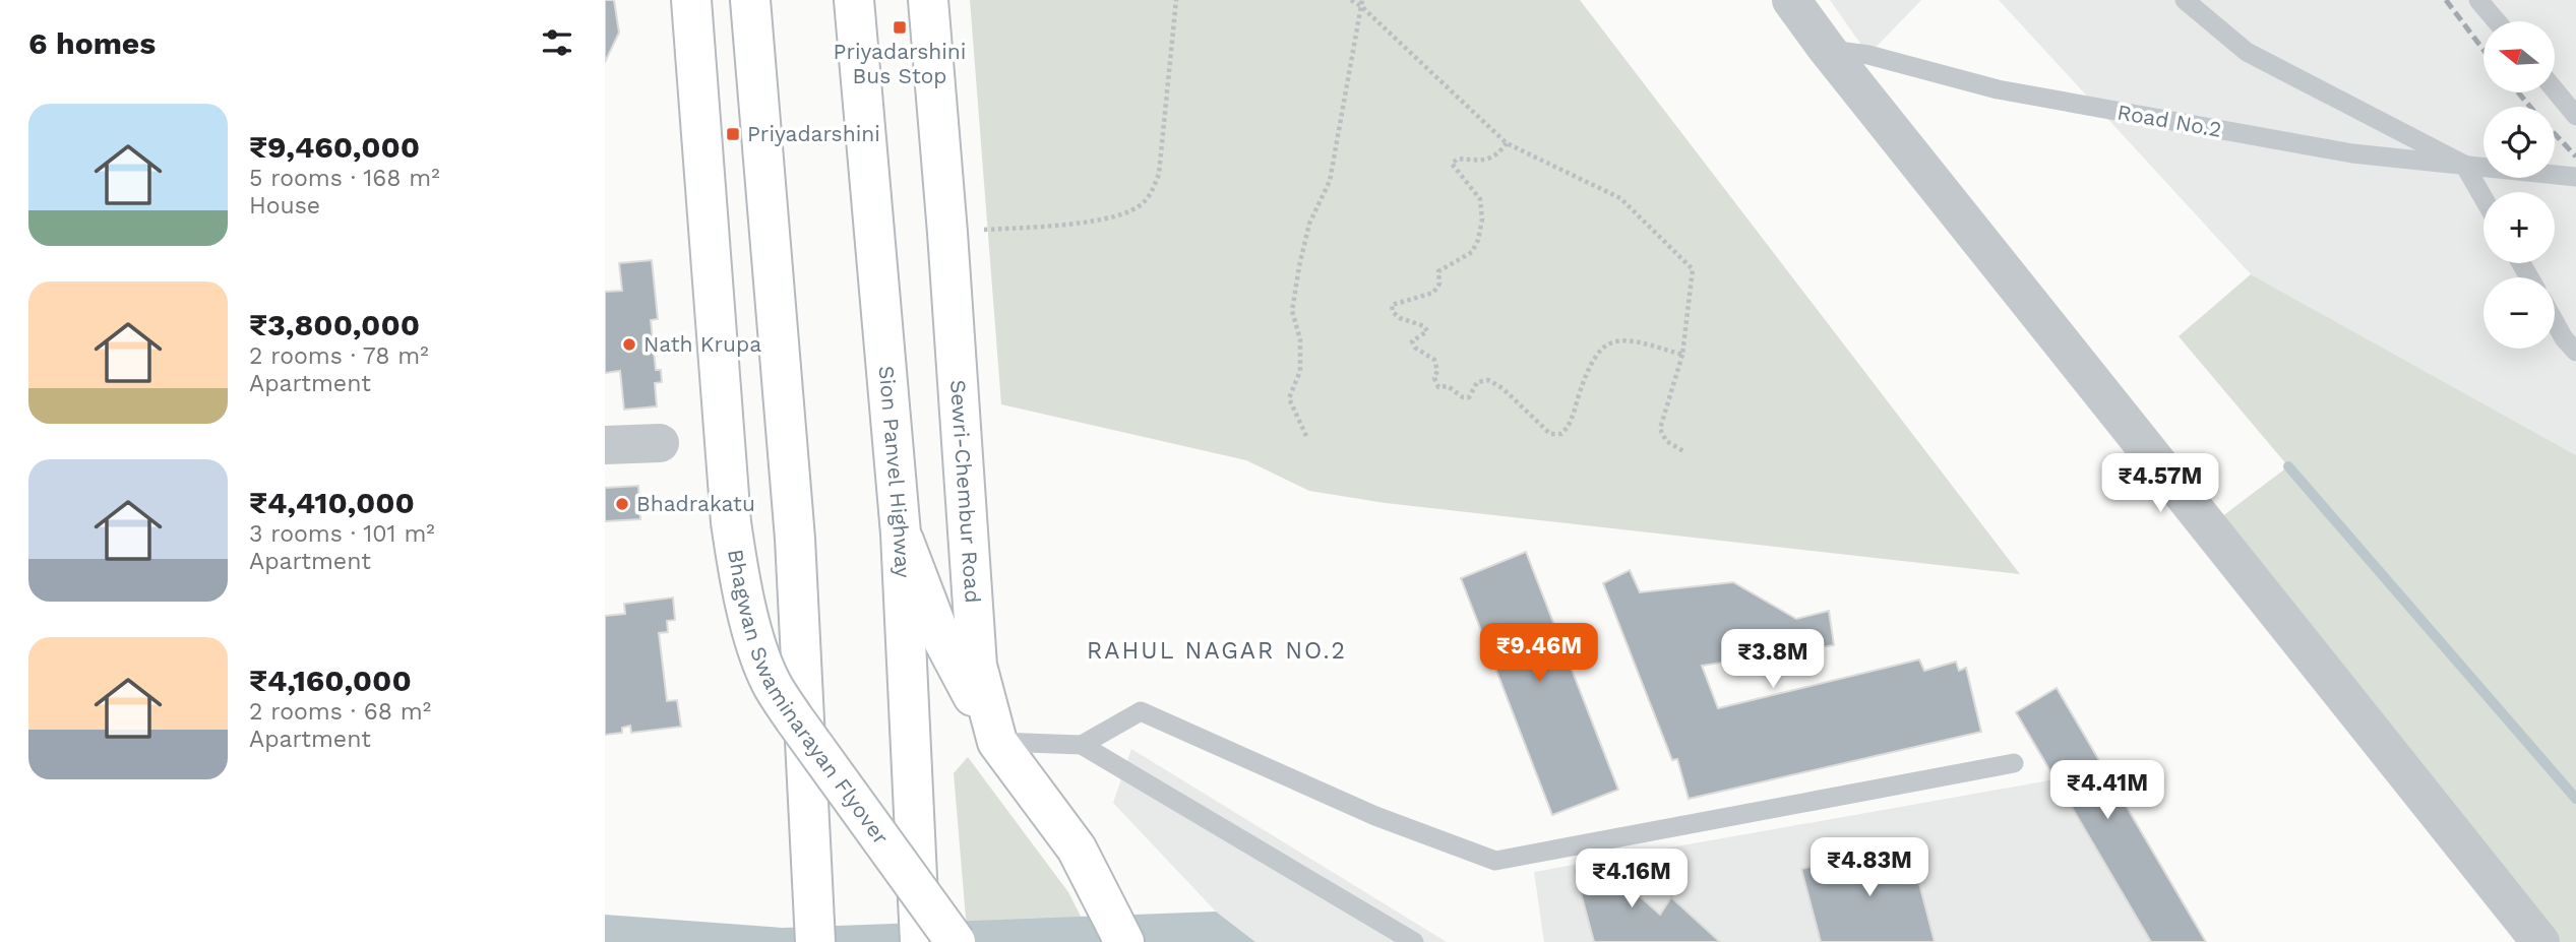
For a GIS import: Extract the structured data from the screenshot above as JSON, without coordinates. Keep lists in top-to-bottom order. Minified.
{"streets":{"main road":["Sion Panvel Highway","Sewri-Chembur Road","Bhagwan Swaminarayan Flyover"],"lane":["Road No.2"]},"districts":["RAHUL NAGAR NO.2"],"places":{"transit":["Priyadarshini Bus Stop","Priyadarshini"],"other":["Nath Krupa","Bhadrakatu"]},"north":"left","page":{"heading":"6 homes","map_buttons":["+","−"],"list":[{"name":"₹9,460,000","note":"5 rooms · 168 m² · House"},{"name":"₹3,800,000","note":"2 rooms · 78 m² · Apartment"},{"name":"₹4,410,000","note":"3 rooms · 101 m² · Apartment"},{"name":"₹4,160,000","note":"2 rooms · 68 m² · Apartment"}],"price":["₹4.57M","₹9.46M","₹3.8M","₹4.41M","₹4.83M","₹4.16M"]}}
